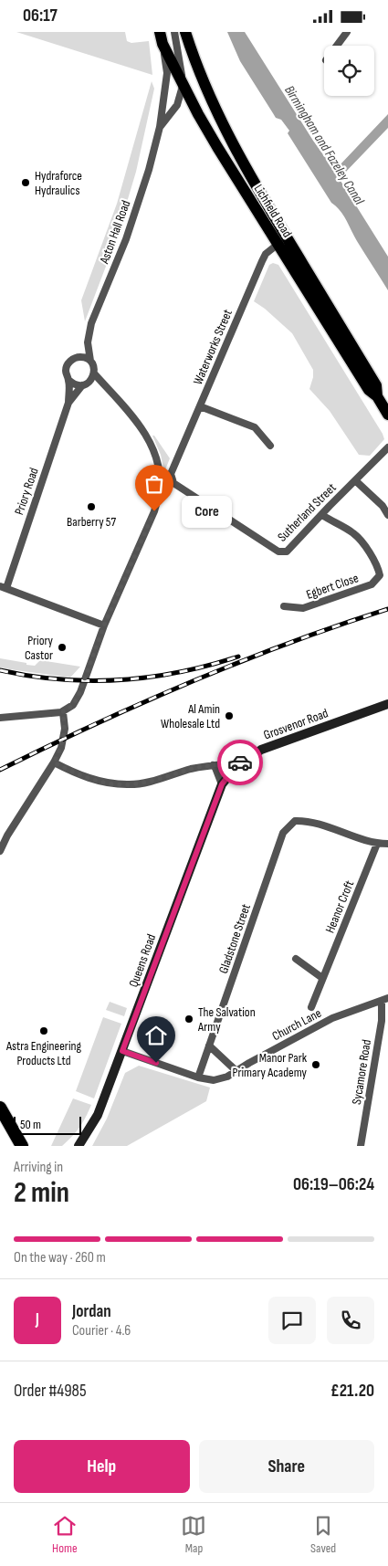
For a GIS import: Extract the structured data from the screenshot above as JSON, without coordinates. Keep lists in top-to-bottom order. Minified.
{"streets":{"main road":["Lichfield Road","Grosvenor Road","Queens Road"],"street":["Aston Hall Road","Waterworks Street","Priory Road","Sutherland Street","Egbert Close","Heanor Croft","Gladstone Street","Church Lane","Sycamore Road"]},"crossings":[["Lichfield Road","Aston Hall Road"],["Lichfield Road","Waterworks Street"],["Aston Hall Road","Priory Road"],["Waterworks Street","Sutherland Street"],["Sutherland Street","Egbert Close"],["Grosvenor Road","Queens Road"],["Heanor Croft","Gladstone Street"],["Gladstone Street","Church Lane"],["Queens Road","Church Lane"],["Church Lane","Sycamore Road"]],"water":["Birmingham and Fazeley Canal"],"places":["Hydraforce Hydraulics","Barberry 57","Core","Priory Castor","Al Amin Wholesale Ltd","The Salvation Army","Astra Engineering Products Ltd","Manor Park Primary Academy"],"scale_bar":"50 m","page":{"status":"06:17","bubble":"Core","scale":"50 m","heading":["2 min","Arriving in","06:19–06:24"],"panel":["Jordan","Courier · 4.6","Order #4985","£21.20"],"bar":"On the way · 260 m","round":"J","buttons":["Help","Share"],"tabs":["Home","Map","Saved"]}}
